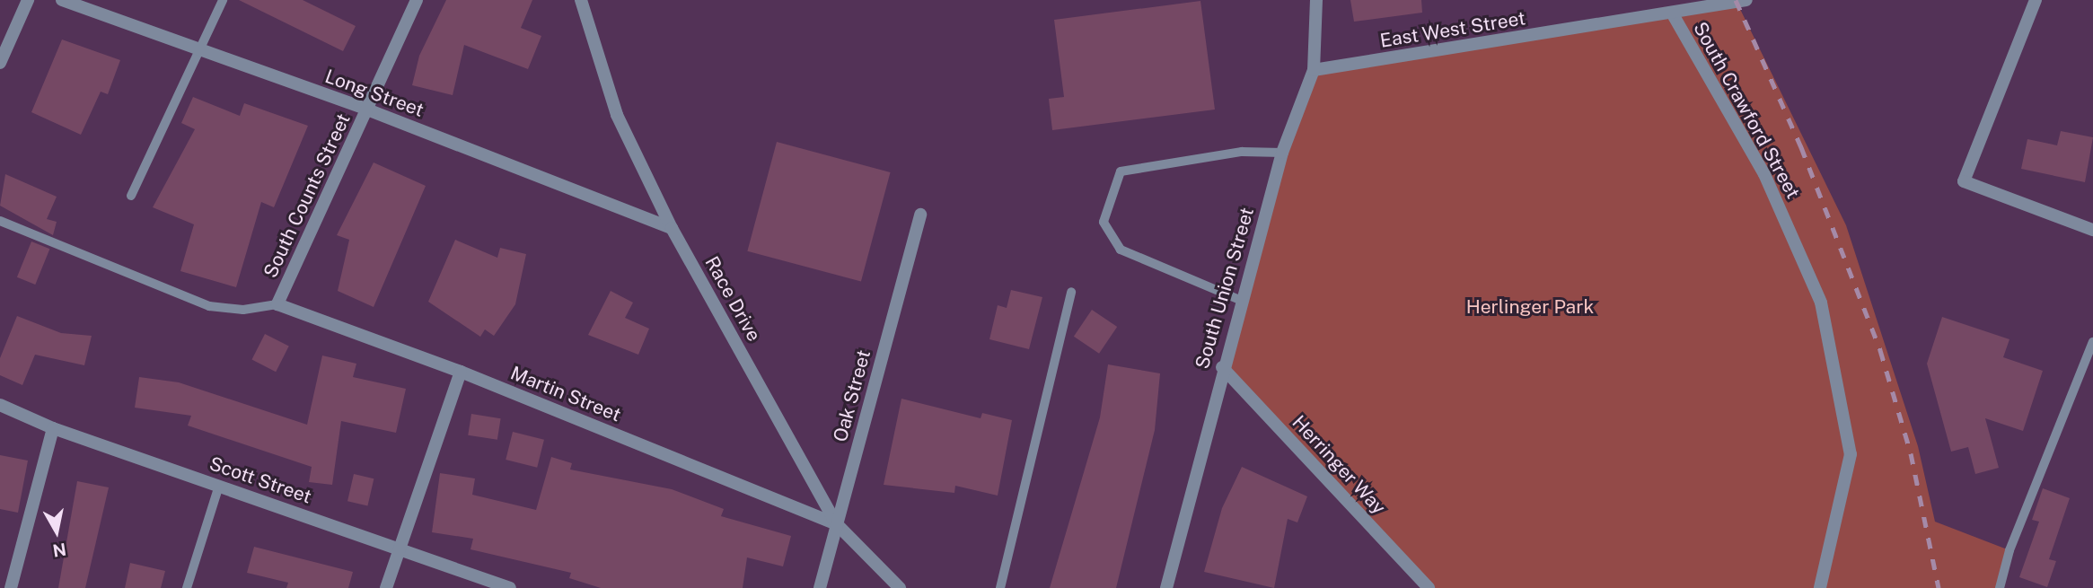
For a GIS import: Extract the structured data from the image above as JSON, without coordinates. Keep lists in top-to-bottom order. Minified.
{"streets":{"street":["East West Street","Long Street","South Crawford Street","South Counts Street","South Union Street","Race Drive","Martin Street","Oak Street","Herringer Way","Scott Street"]},"crossings":[["East West Street","South Crawford Street"],["East West Street","South Union Street"],["Long Street","South Counts Street"],["Long Street","Race Drive"],["South Counts Street","Martin Street"],["South Union Street","Herringer Way"],["Race Drive","Martin Street"],["Race Drive","Oak Street"],["Martin Street","Oak Street"]],"parks":["Herlinger Park"],"north":"bottom"}
